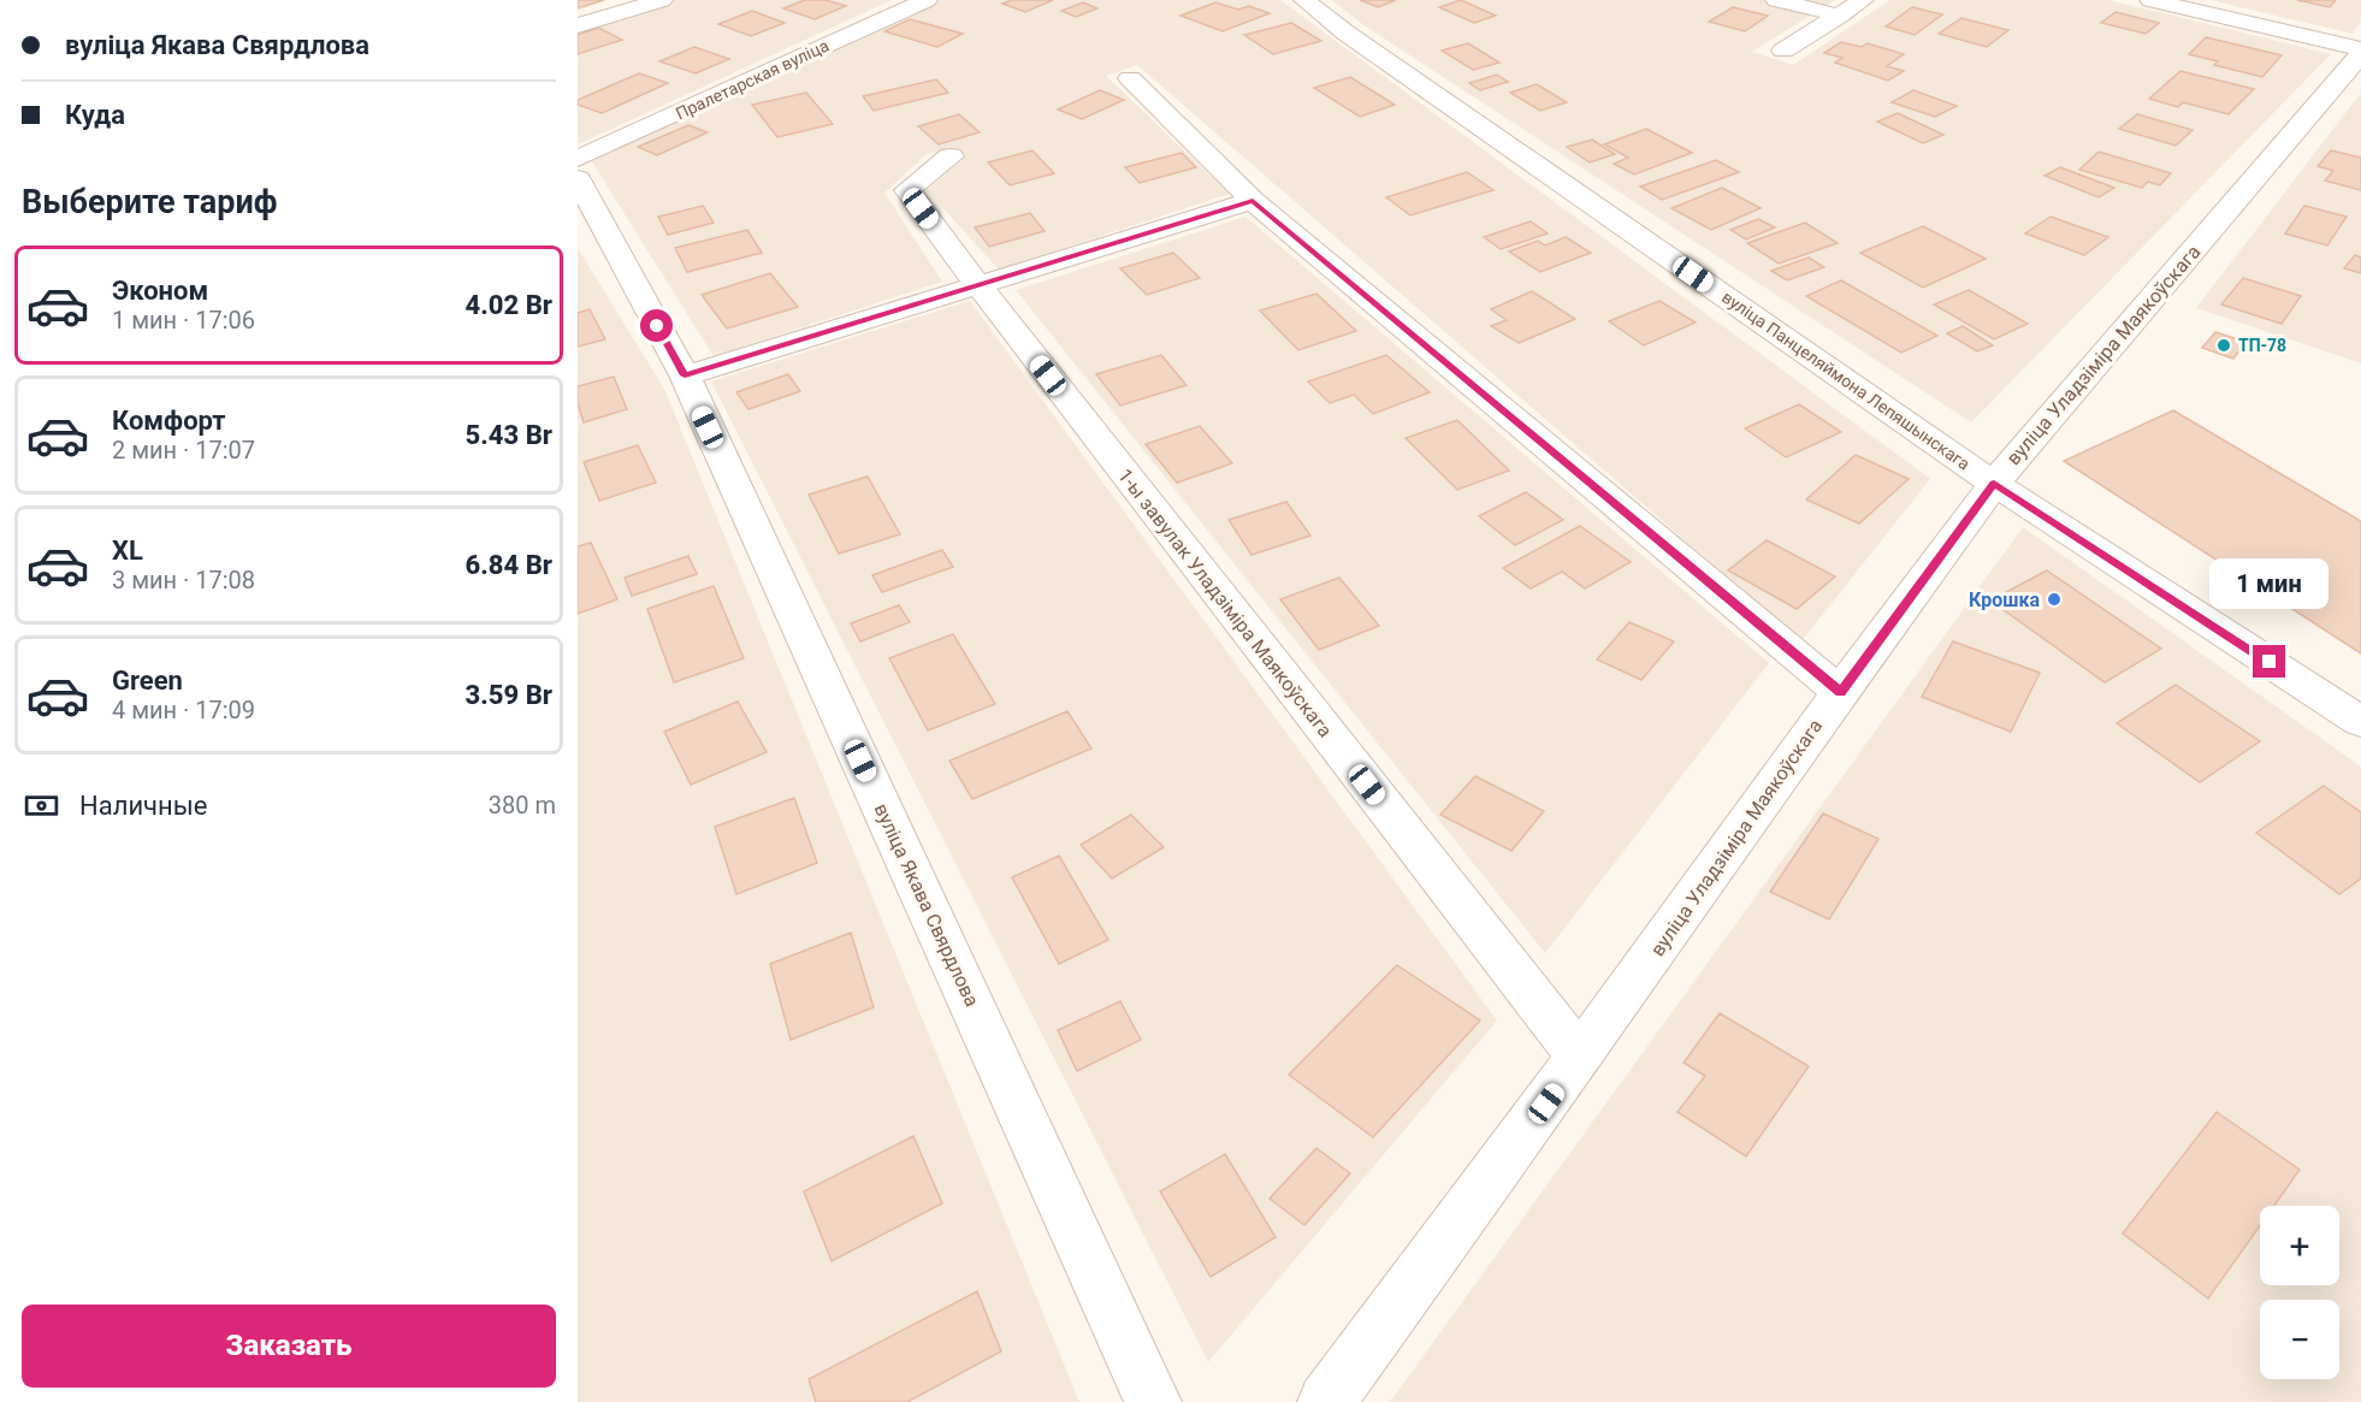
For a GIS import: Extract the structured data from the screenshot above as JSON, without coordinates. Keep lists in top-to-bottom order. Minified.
{"streets":{"street":["Пралетарская вуліца","вуліца Уладзіміра Маякоўскага","вуліца Панцеляймона Лепяшынскага","1-ы завулак Уладзіміра Маякоўскага","вуліца Якава Свярдлова"]},"crossings":[["вуліца Уладзіміра Маякоўскага","вуліца Панцеляймона Лепяшынскага"],["вуліца Уладзіміра Маякоўскага","1-ы завулак Уладзіміра Маякоўскага"]],"places":["ТП-78","Крошка"],"page":{"banner":["вуліца Якава Свярдлова","Куда"],"heading":"Выберите тариф","list":[{"name":"Эконом","note":"1 мин · 17:06","value":"4.02 Br"},{"name":"Комфорт","note":"2 мин · 17:07","value":"5.43 Br"},{"name":"XL","note":"3 мин · 17:08","value":"6.84 Br"},{"name":"Green","note":"4 мин · 17:09","value":"3.59 Br"}],"bubble":"1 мин","pay":["Наличные","380 m"],"map_buttons":["+","−"],"buttons":"Заказать"}}
